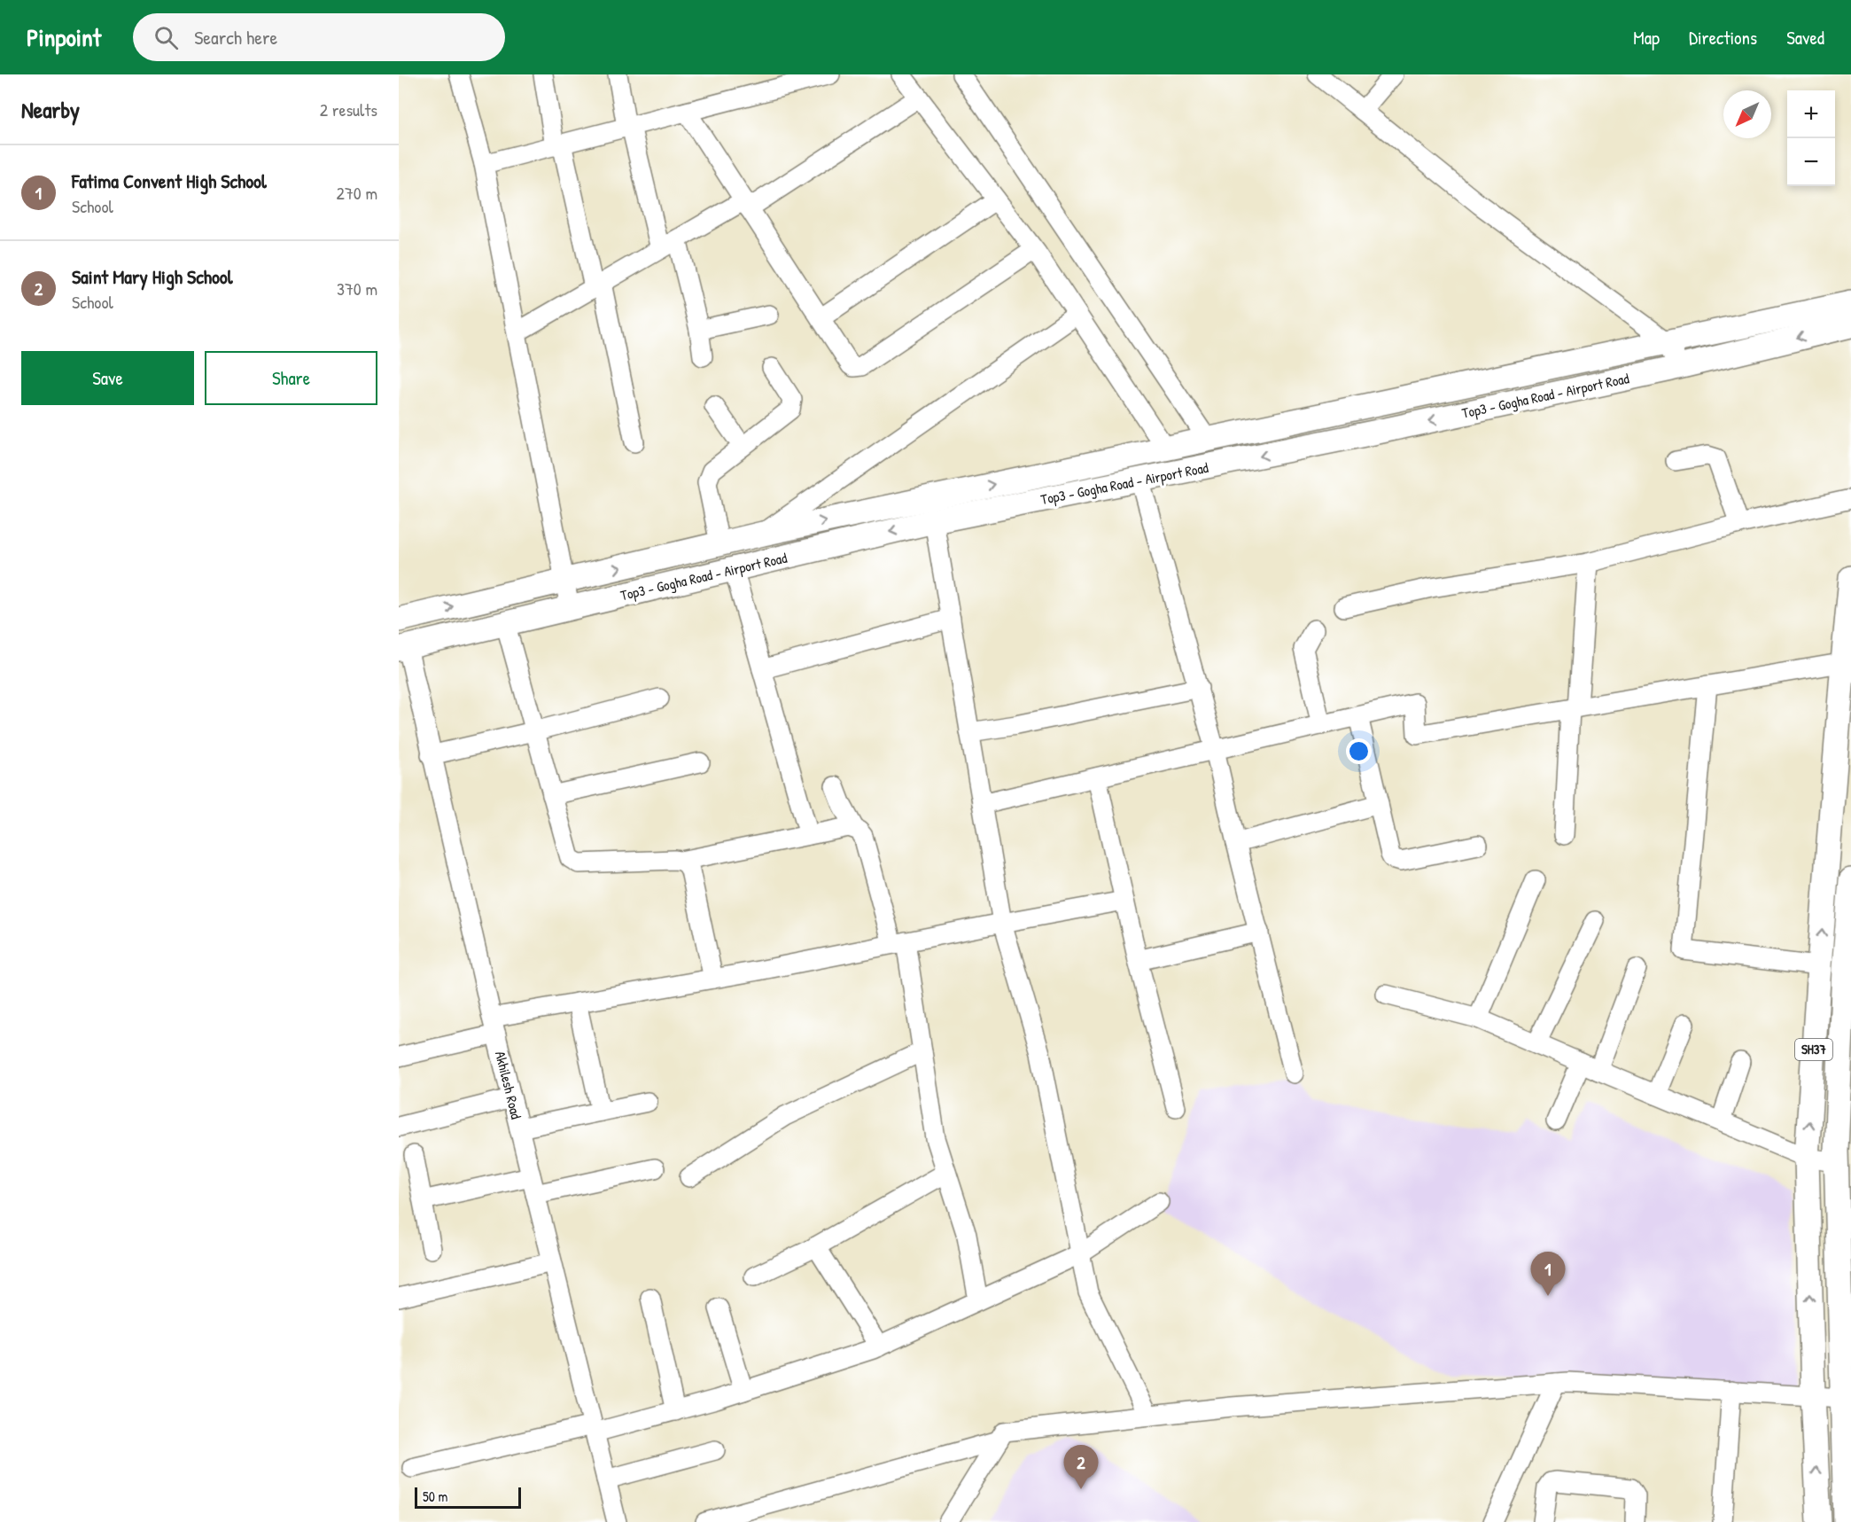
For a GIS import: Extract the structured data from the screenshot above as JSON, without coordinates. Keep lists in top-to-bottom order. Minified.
{"streets":{"main road":["Top3 - Gogha Road - Airport Road","SH37"],"street":["Akhilesh Road"]},"crossings":[["Top3 - Gogha Road - Airport Road","Akhilesh Road"]],"scale_bar":"50 m","north":"bottom left","page":{"header":"Pinpoint","search":"Search here","nav":["Map","Directions","Saved"],"heading":["Nearby","2 results"],"map_buttons":["+","−"],"list":[{"mark":"1","name":"Fatima Convent High School","note":"School","value":"270 m"},{"mark":"2","name":"Saint Mary High School","note":"School","value":"370 m"}],"buttons":["Save","Share"],"pins":["1","2"],"scale":"50 m"}}
